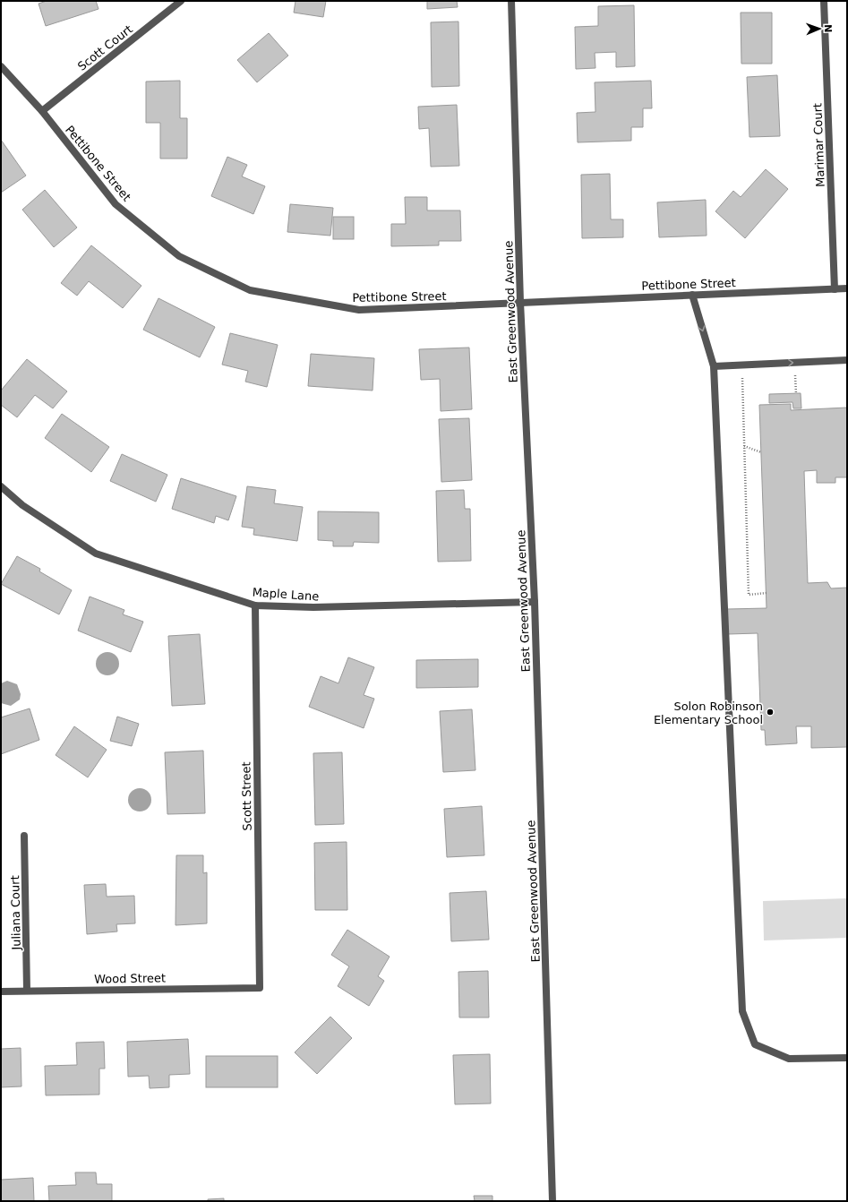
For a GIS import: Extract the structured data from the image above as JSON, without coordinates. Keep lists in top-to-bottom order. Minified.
{"streets":{"street":["Scott Court","Marimar Court","Pettibone Street","East Greenwood Avenue","Maple Lane","Scott Street","Juliana Court","Wood Street"]},"crossings":[["Scott Court","Pettibone Street"],["Marimar Court","Pettibone Street"],["Pettibone Street","East Greenwood Avenue"],["East Greenwood Avenue","Maple Lane"],["Maple Lane","Scott Street"],["Scott Street","Wood Street"],["Juliana Court","Wood Street"]],"places":["Solon Robinson Elementary School"],"north":"right"}
